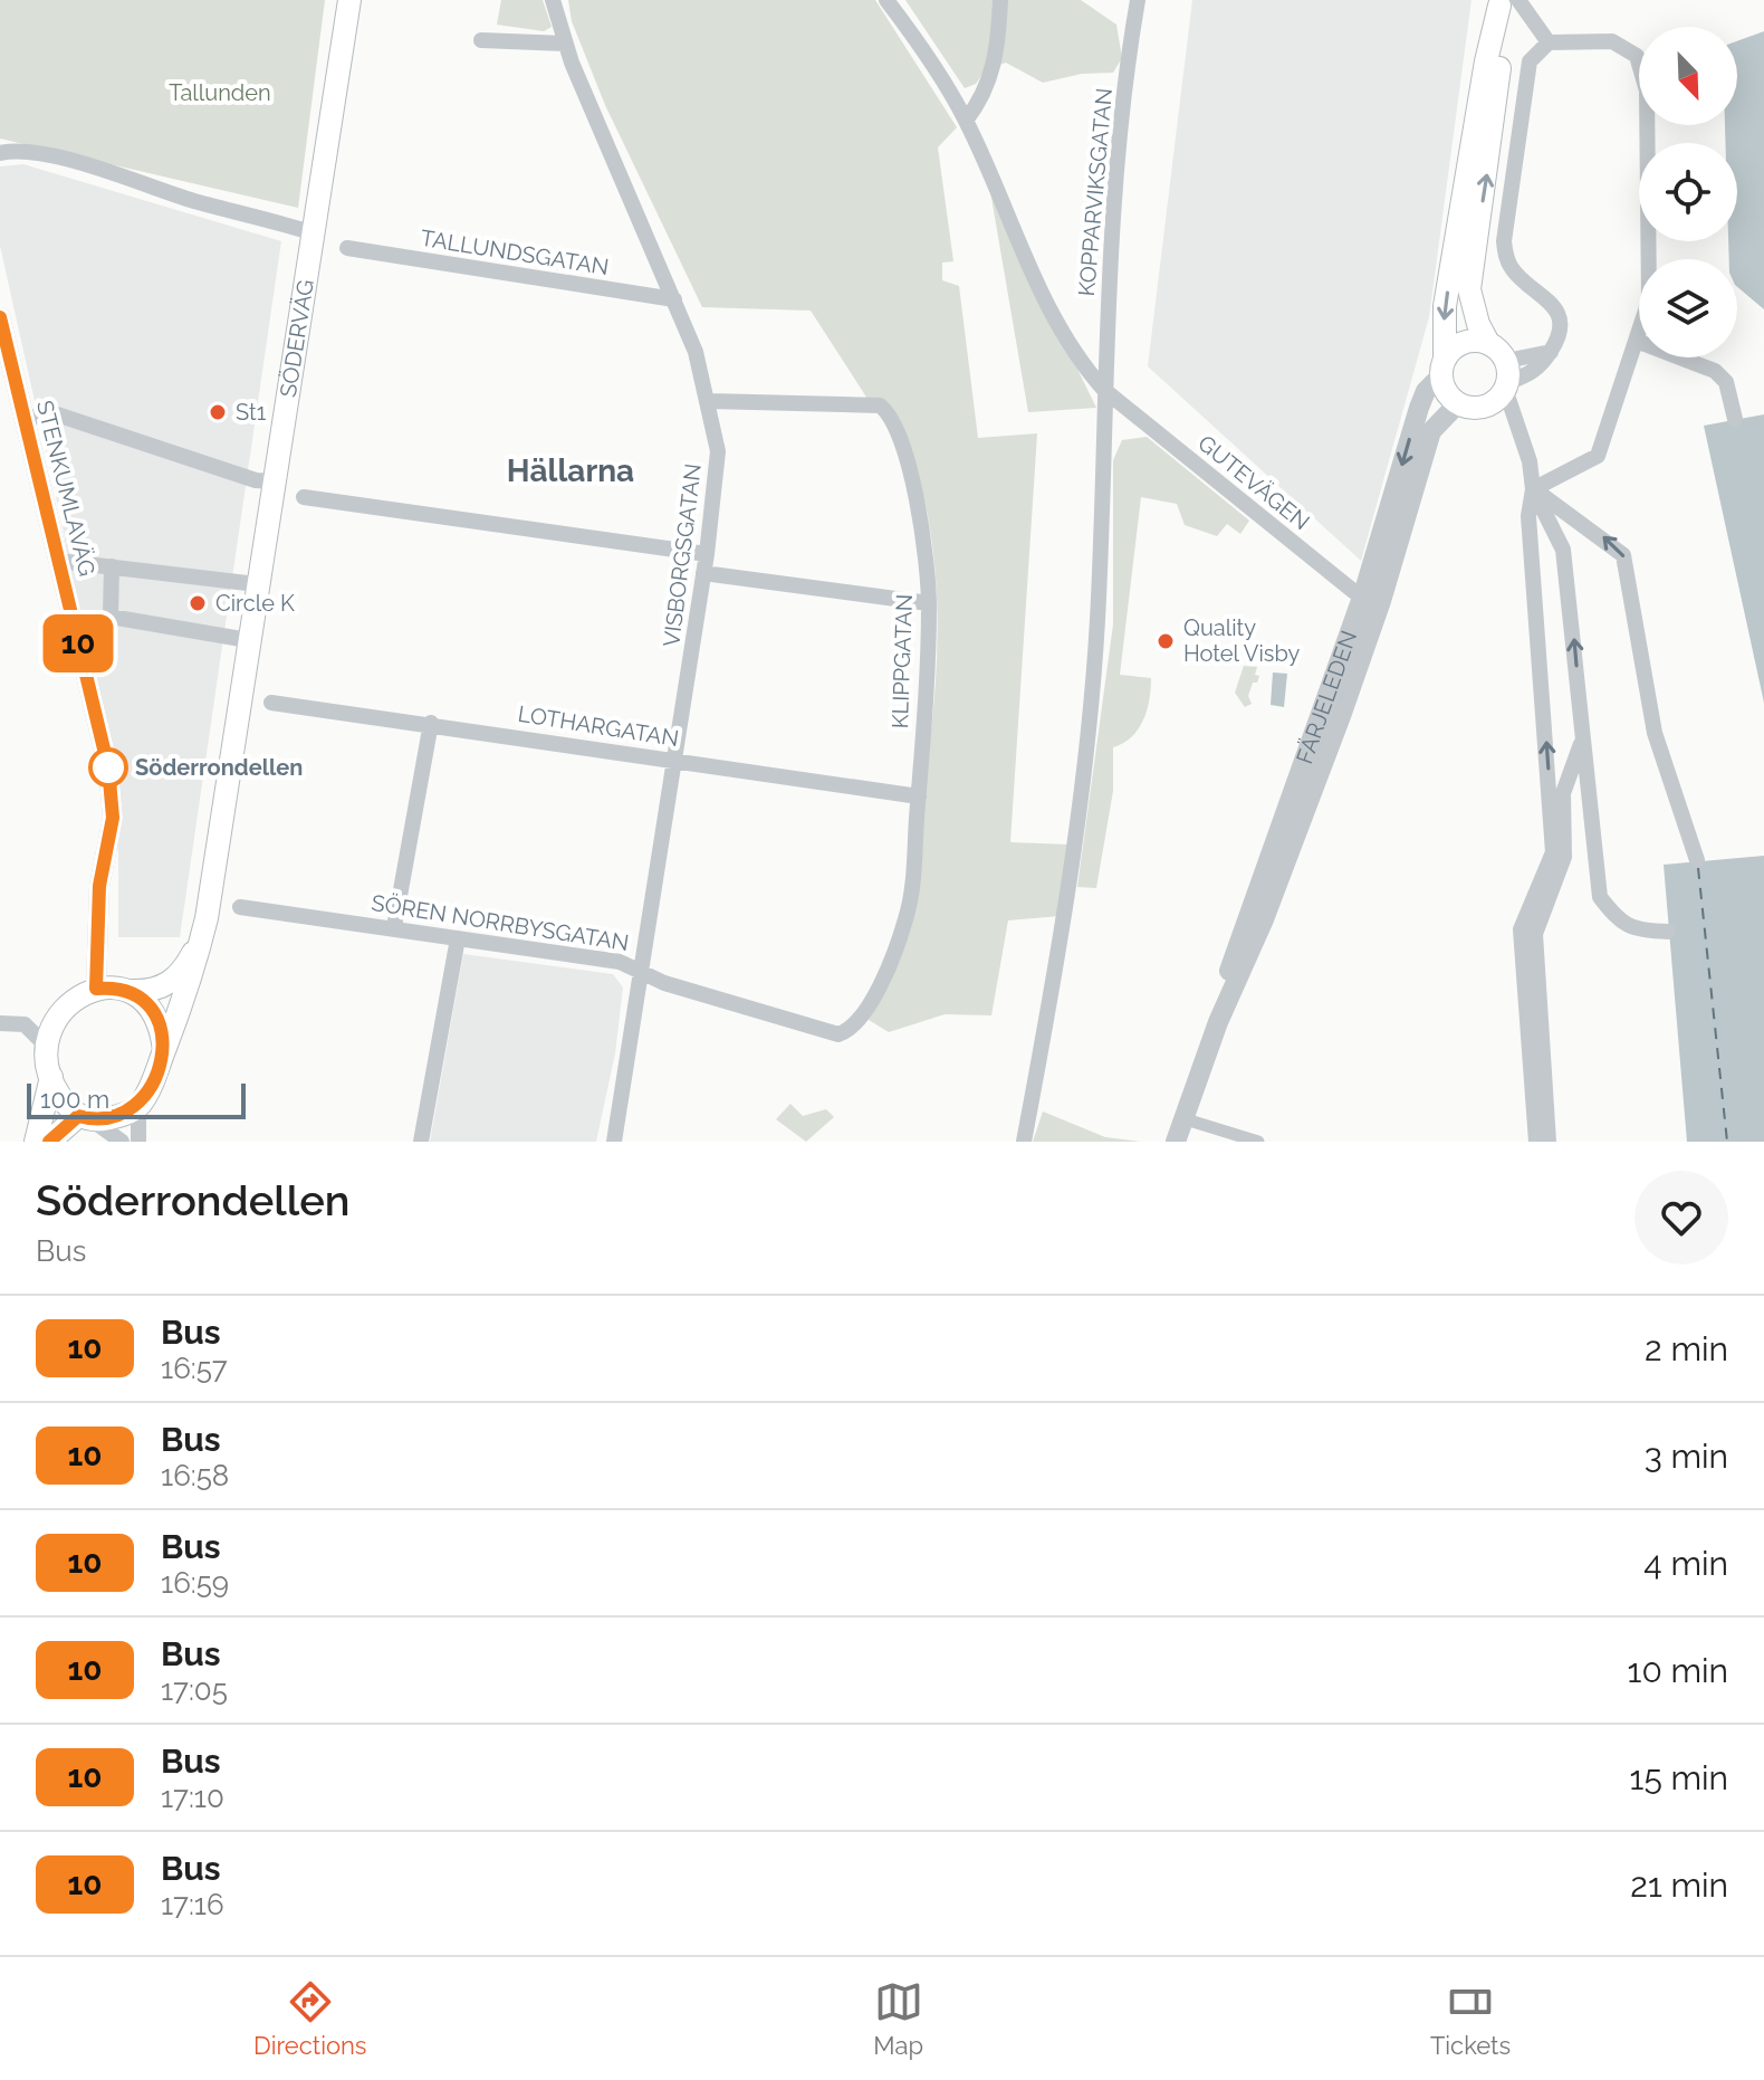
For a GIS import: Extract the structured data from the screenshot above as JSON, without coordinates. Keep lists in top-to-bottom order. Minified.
{"streets":{"main road":["SÖDERVÄG"],"street":["KOPPARVIKSGATAN","TALLUNDSGATAN","GUTEVÄGEN","STENKUMLAVÄG","VISBORGSGATAN","KLIPPGATAN","FÄRJELEDEN","LOTHARGATAN","SÖREN NORRBYSGATAN"]},"crossings":[["KOPPARVIKSGATAN","GUTEVÄGEN"],["TALLUNDSGATAN","VISBORGSGATAN"],["SÖDERVÄG","STENKUMLAVÄG"],["GUTEVÄGEN","FÄRJELEDEN"],["VISBORGSGATAN","KLIPPGATAN"],["VISBORGSGATAN","LOTHARGATAN"],["VISBORGSGATAN","SÖREN NORRBYSGATAN"],["KLIPPGATAN","LOTHARGATAN"],["KLIPPGATAN","SÖREN NORRBYSGATAN"]],"districts":["Hällarna"],"parks":["Tallunden"],"places":["St1","Circle K","Quality Hotel Visby","Söderrondellen"],"lines":["bus line 10"],"scale_bar":"100 m","north":"bottom right","page":{"on_map":"10","scale":"100 m","heading":["Söderrondellen","Bus"],"list":[{"mark":"10","name":"Bus","note":"16:57","value":"2 min"},{"mark":"10","name":"Bus","note":"16:58","value":"3 min"},{"mark":"10","name":"Bus","note":"16:59","value":"4 min"},{"mark":"10","name":"Bus","note":"17:05","value":"10 min"},{"mark":"10","name":"Bus","note":"17:10","value":"15 min"},{"mark":"10","name":"Bus","note":"17:16","value":"21 min"}],"tabs":["Directions","Map","Tickets"]}}
